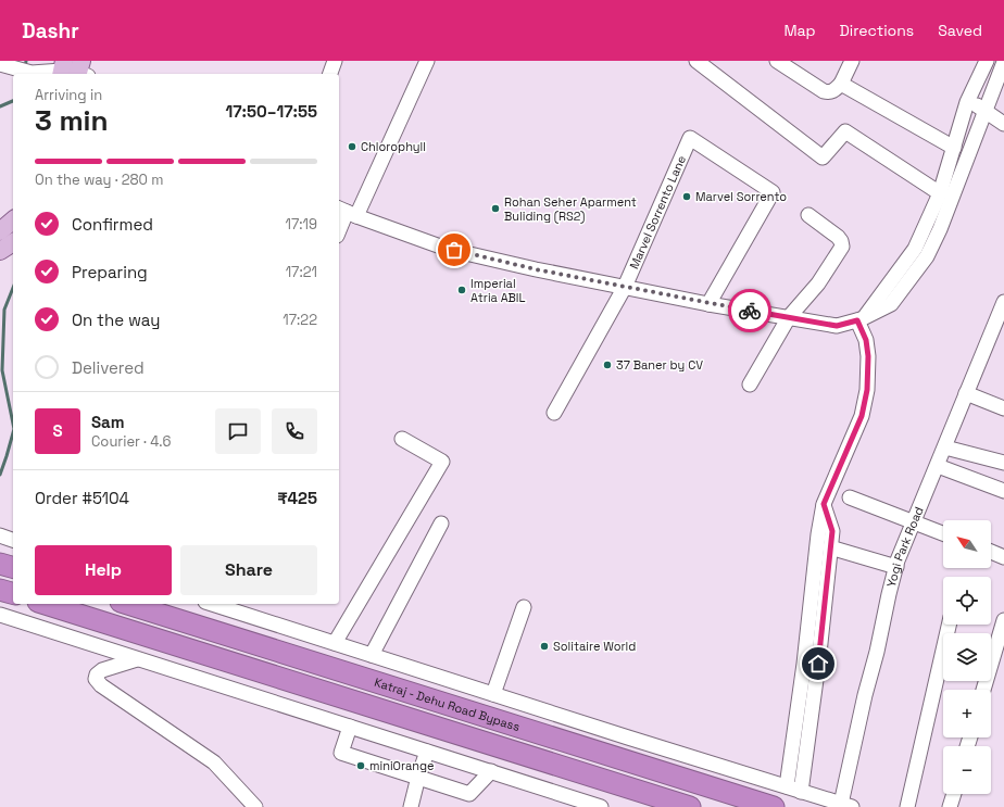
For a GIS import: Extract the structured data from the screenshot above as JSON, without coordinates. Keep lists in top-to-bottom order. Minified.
{"streets":{"highway":["Katraj - Dehu Road Bypass"],"street":["Marvel Sorrento Lane","Yogi Park Road"]},"places":["Chlorophyll","Marvel Sorrento","Rohan Seher Aparment Buliding (RS2)","Imperial Atria ABIL","37 Baner by CV","Solitaire World","miniOrange"],"north":"top left","page":{"header":"Dashr","nav":["Map","Directions","Saved"],"heading":["3 min","Arriving in","17:50–17:55"],"panel":["Sam","Courier · 4.6","Order #5104","₹425"],"bar":"On the way · 280 m","list":[["Confirmed","17:19"],["Preparing","17:21"],["On the way","17:22"],"Delivered"],"round":"S","map_buttons":["+","−"],"buttons":["Help","Share"]}}
